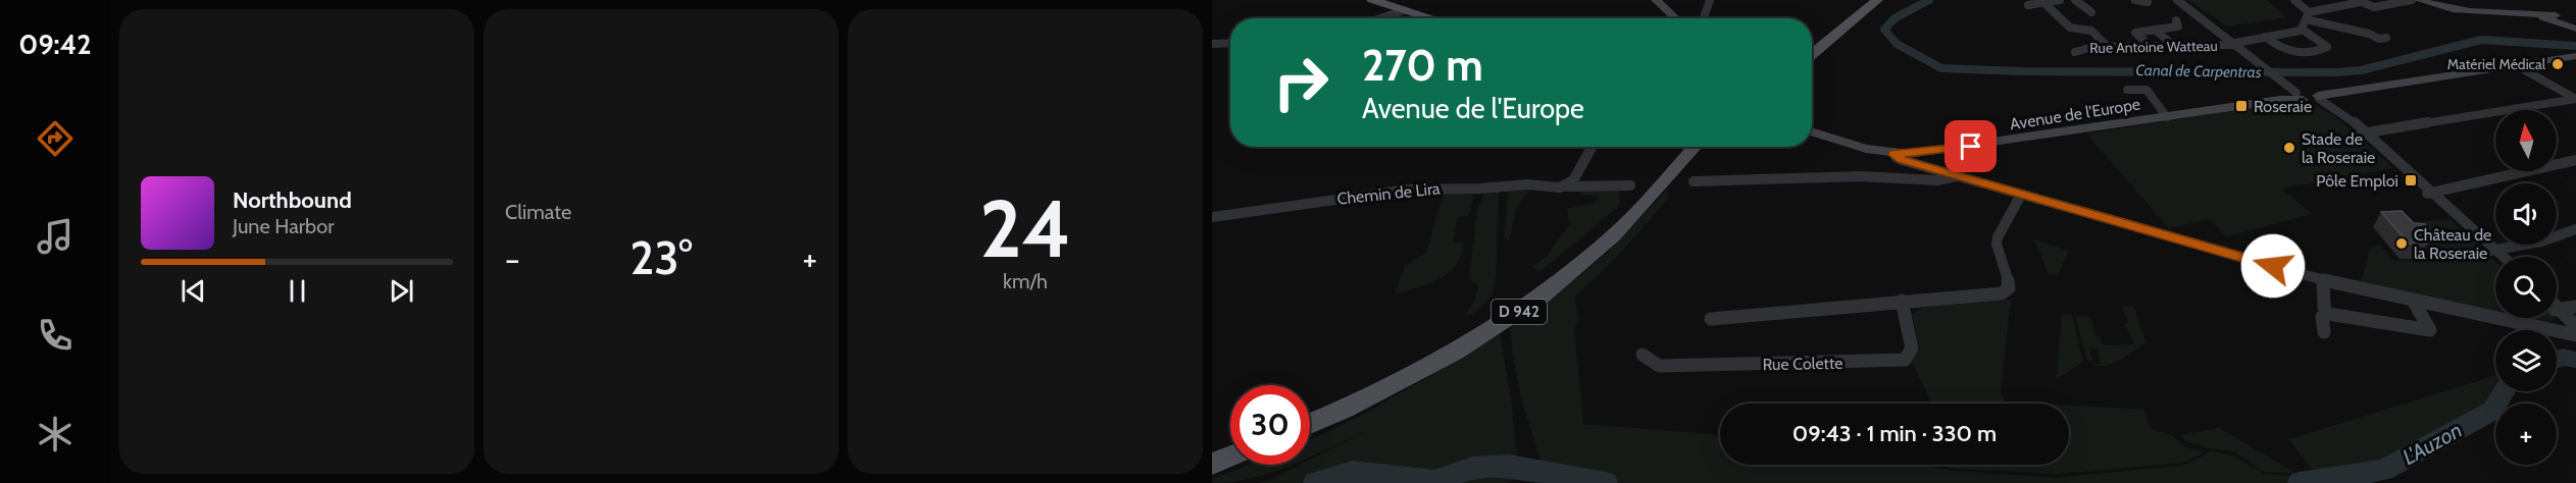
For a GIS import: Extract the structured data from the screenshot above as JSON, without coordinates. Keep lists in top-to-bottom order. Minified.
{"streets":{"main road":["Avenue de l'Europe","D 942"],"street":["Rue Antoine Watteau","Chemin de Lira","Rue Colette"]},"water":["Canal de Carpentras","L'Auzon"],"places":{"other":["Matériel Médical","Stade de la Roseraie","Château de la Roseraie"],"transit":["Roseraie","Pôle Emploi"]},"north":"top","page":{"tabs":"09:42","tile":["Climate",["24","km/h"]],"turn":["270 m","Avenue de l'Europe"],"map_buttons":"+","song":["Northbound","June Harbor"],"heat":["−","23°","+"],"limit":"30","trip":"09:43 · 1 min · 330 m"}}
